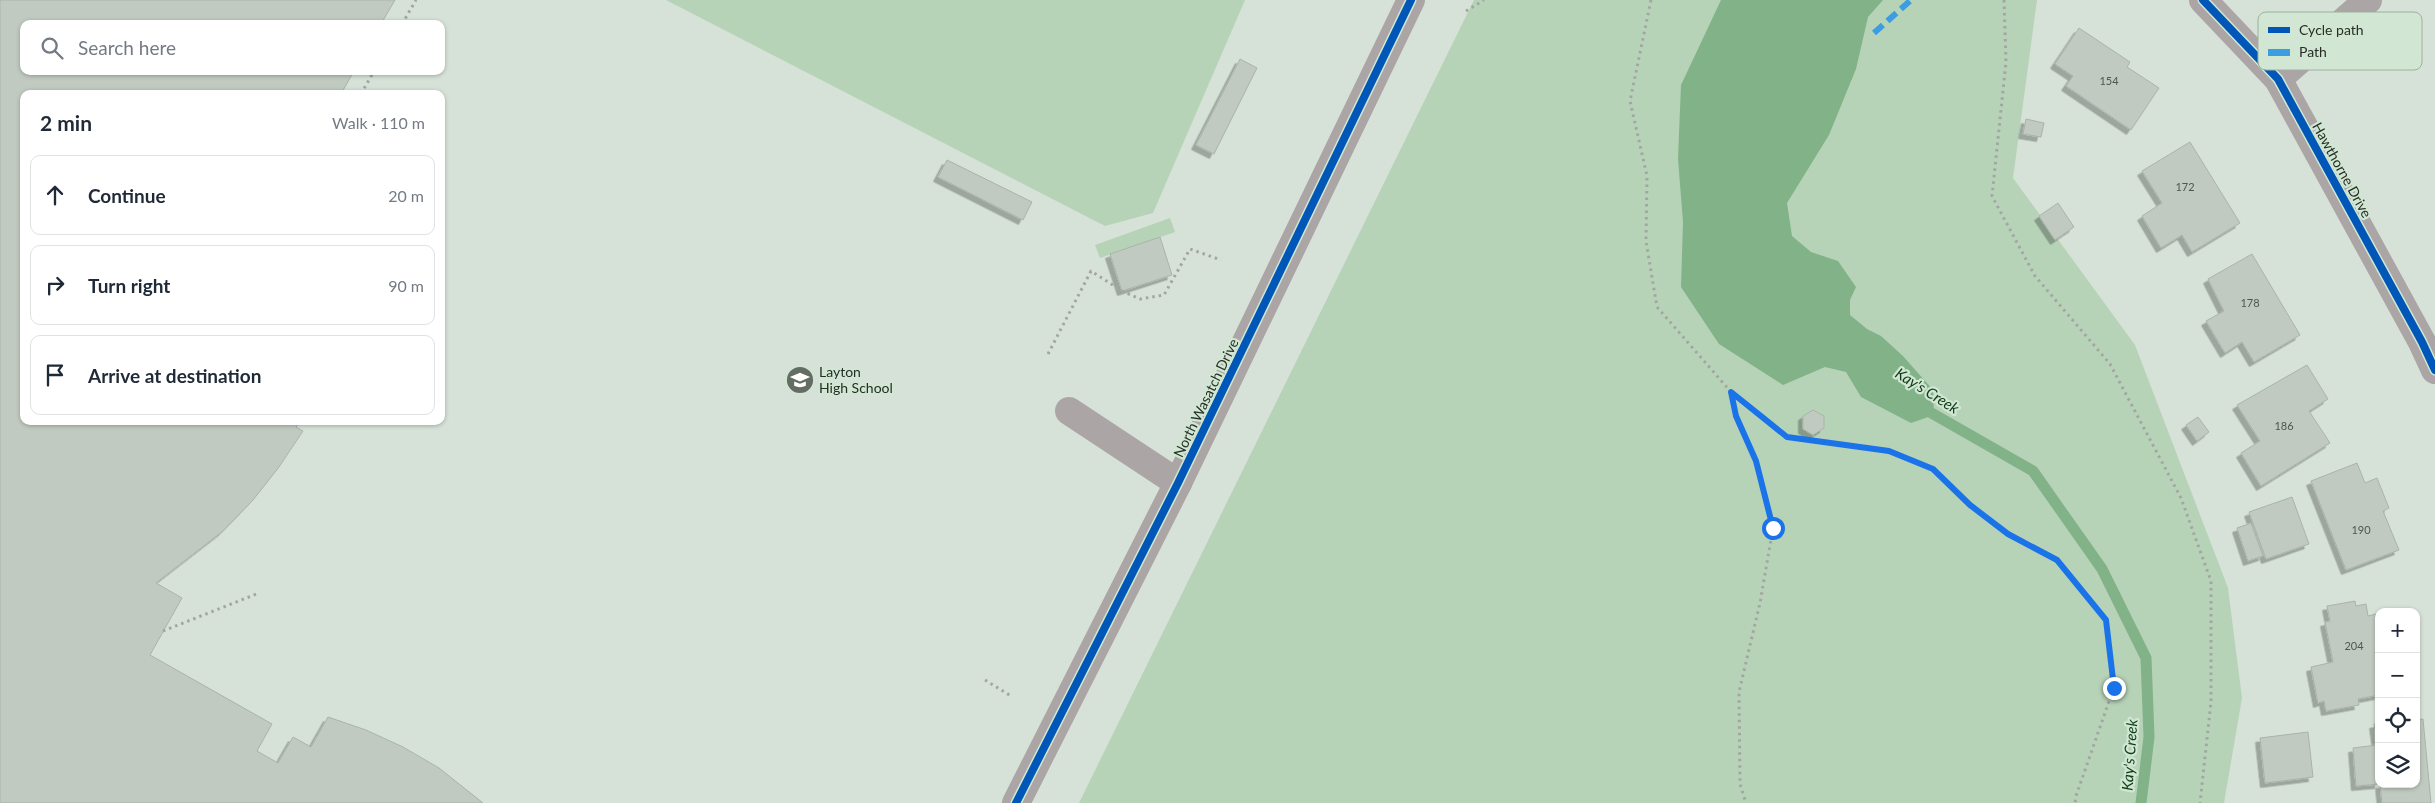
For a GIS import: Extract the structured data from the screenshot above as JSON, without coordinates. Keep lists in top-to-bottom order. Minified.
{"streets":{"street":["Hawthorne Drive","North Wasatch Drive"]},"water":["Kay's Creek"],"places":{"school or university":["Layton High School"]},"house_numbers":["154","172","178","186","190","204"],"legend":["Cycle path","Path"],"page":{"search":"Search here","heading":["2 min","Walk · 110 m"],"list":[["Continue","20 m"],["Turn right","90 m"],"Arrive at destination"],"map_buttons":["+","−"]}}
